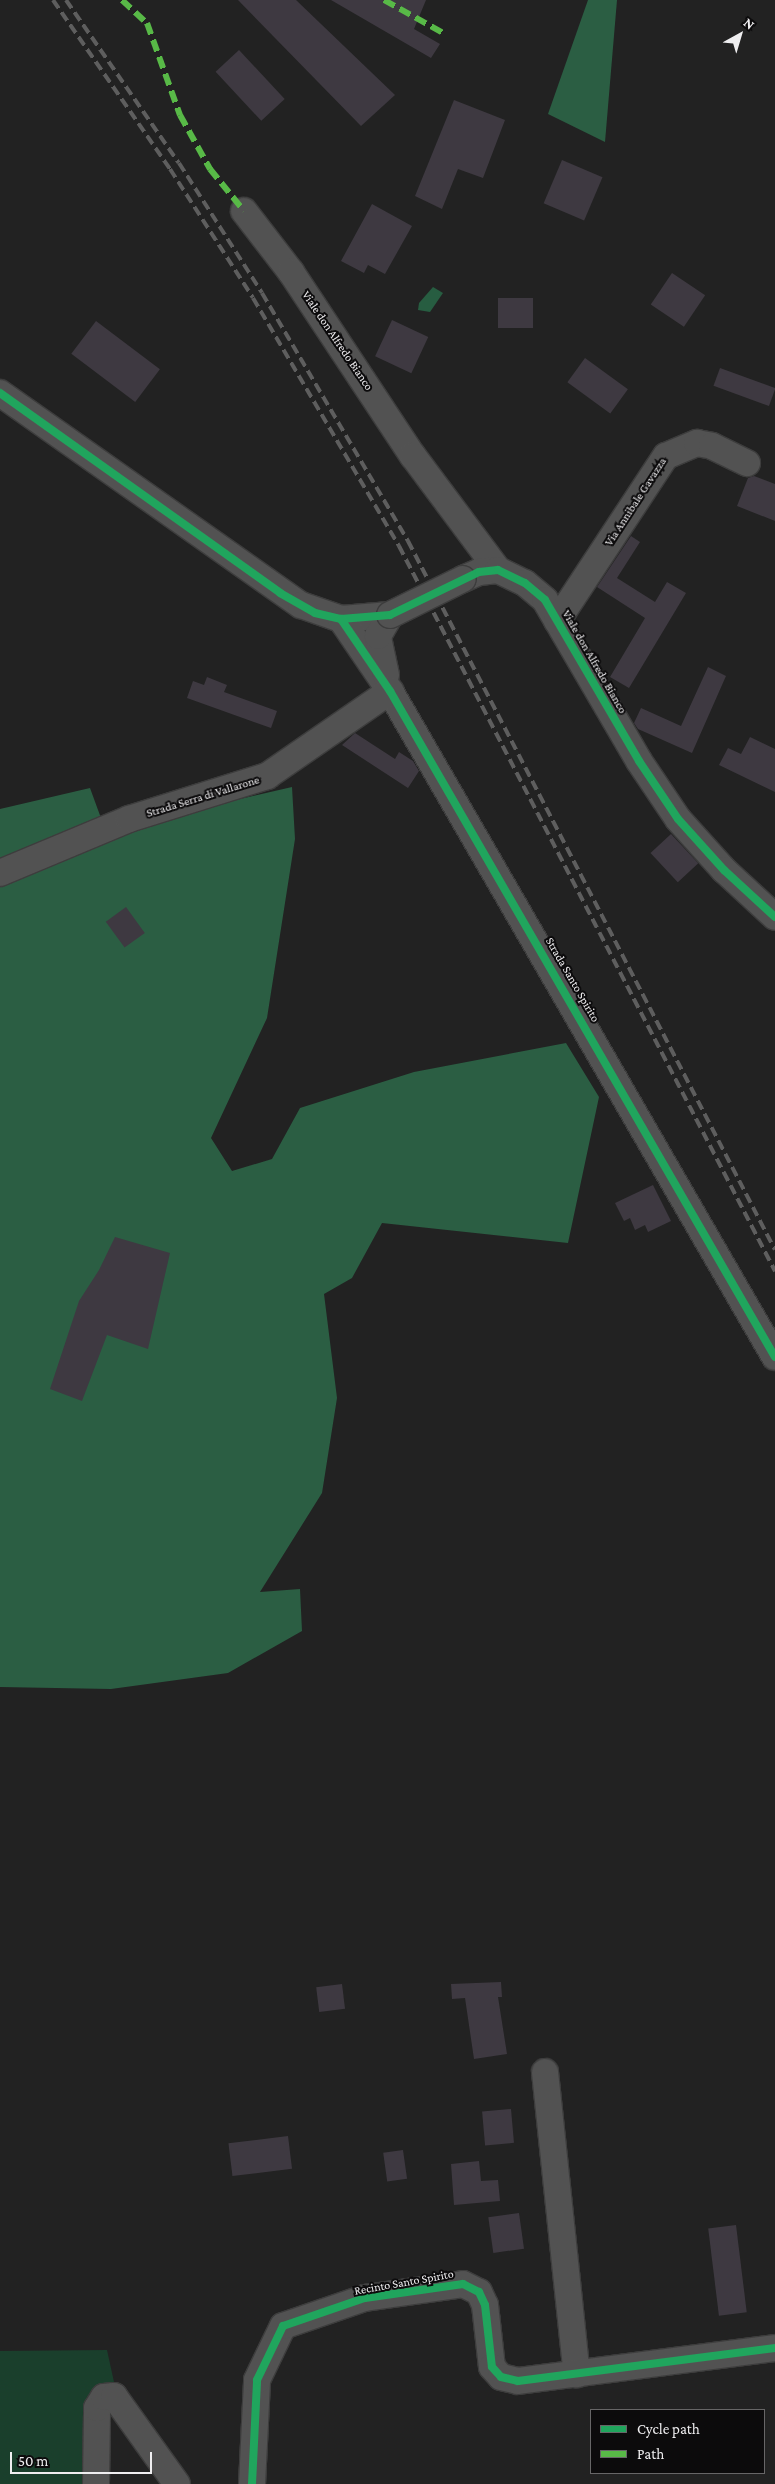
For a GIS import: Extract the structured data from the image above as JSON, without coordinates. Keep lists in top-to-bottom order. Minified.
{"streets":{"street":["Viale don Alfredo Bianco","Via Annibale Gavazza","Strada Serra di Vallarone","Strada Santo Spirito","Recinto Santo Spirito"]},"crossings":[["Viale don Alfredo Bianco","Via Annibale Gavazza"],["Strada Serra di Vallarone","Strada Santo Spirito"]],"legend":["Cycle path","Path"],"scale_bar":"50 m","north":"top right"}
